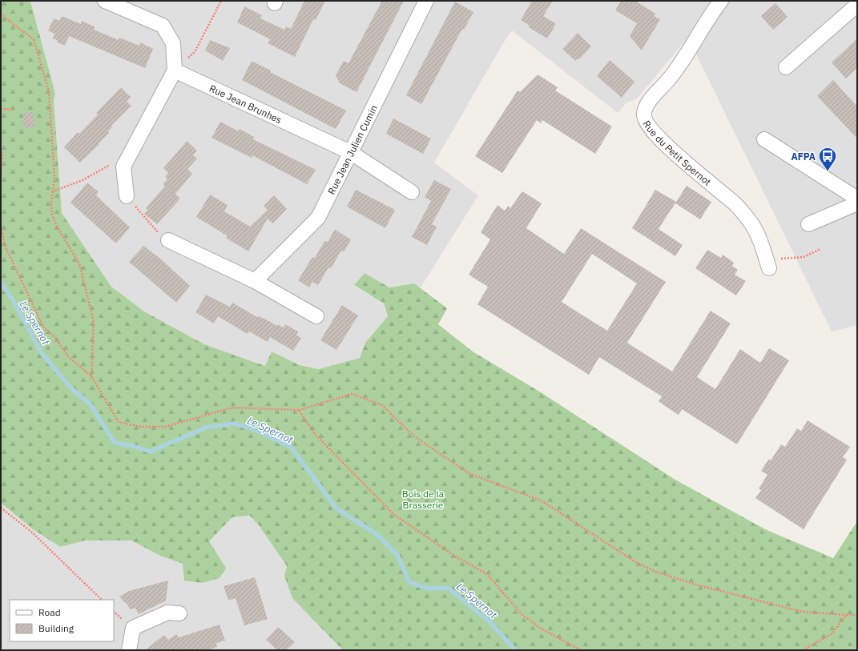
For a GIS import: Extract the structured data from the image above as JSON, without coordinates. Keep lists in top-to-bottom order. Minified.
{"streets":{"street":["Rue Jean Brunhes","Rue Jean Julien Cumin","Rue du Petit Spernot"]},"crossings":[["Rue Jean Brunhes","Rue Jean Julien Cumin"]],"water":["Le Spernot"],"parks":["Bois de la Brasserie"],"places":{"bus stop":["AFPA"]},"legend":["Road","Building"]}
